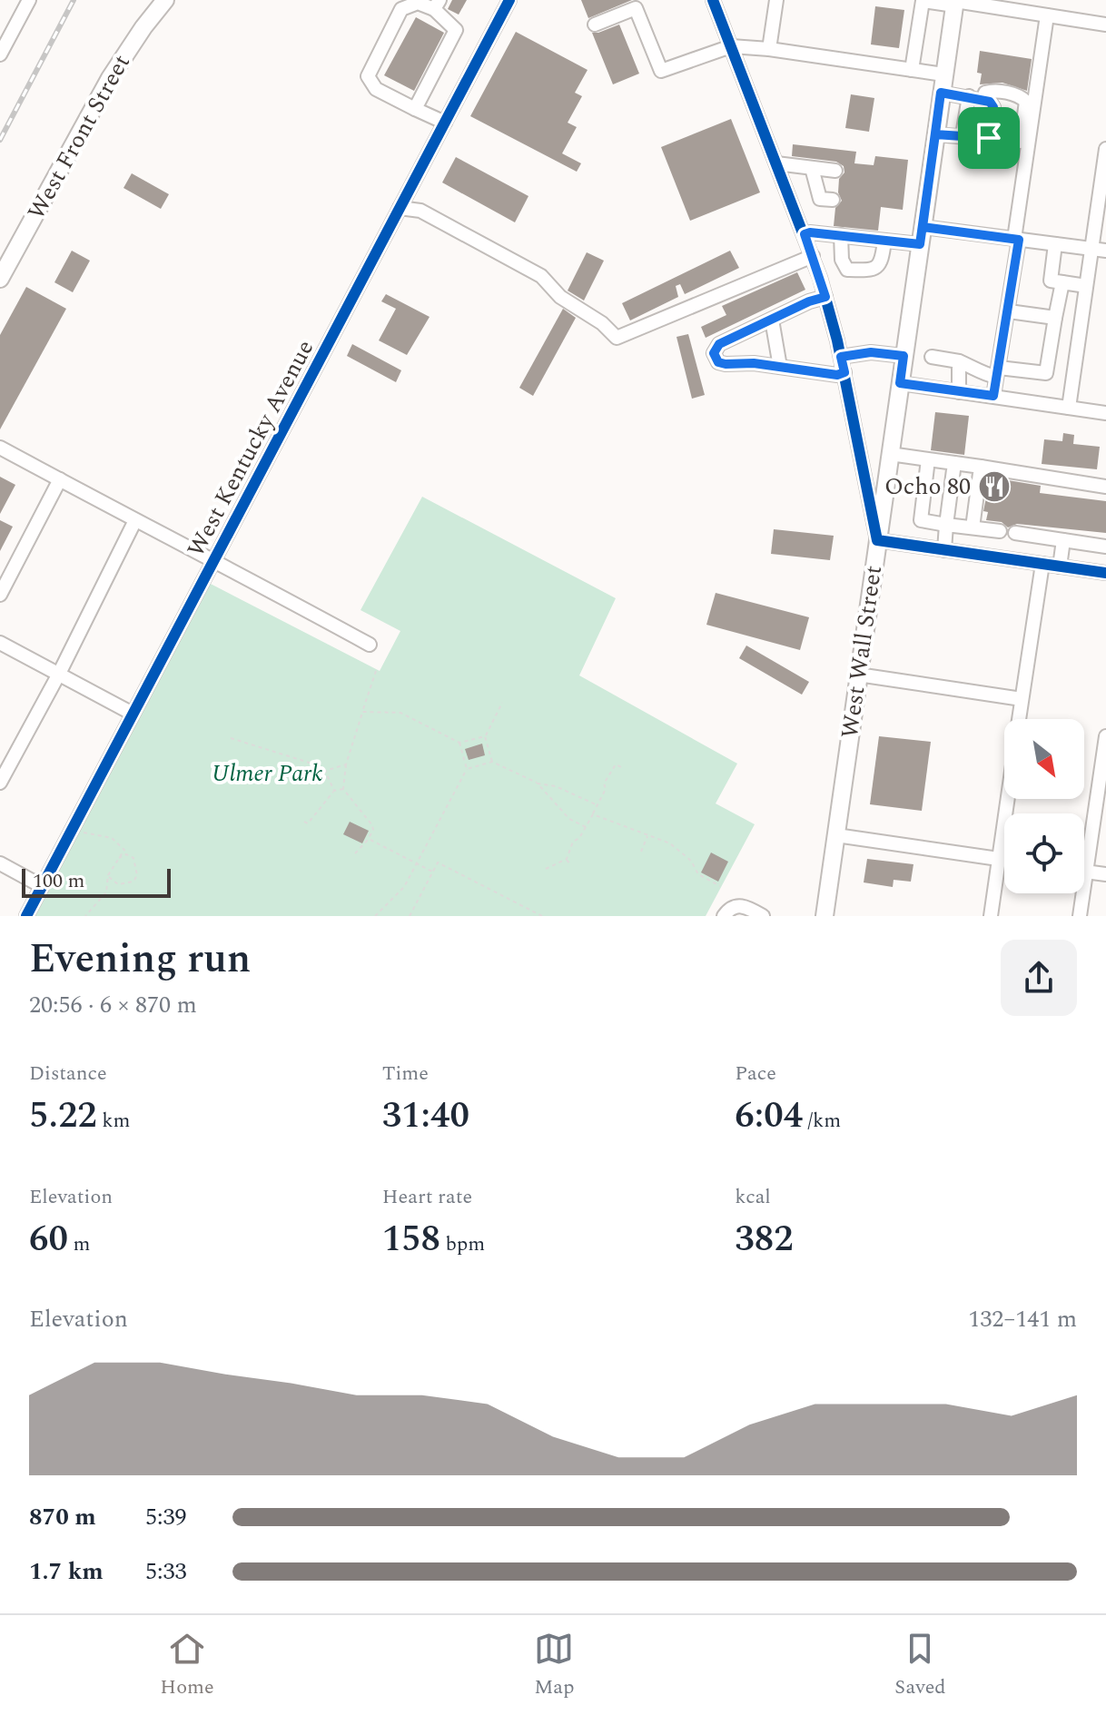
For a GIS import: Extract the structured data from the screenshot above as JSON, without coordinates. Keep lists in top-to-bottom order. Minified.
{"streets":{"main road":["West Front Street","West Wall Street"],"street":["West Kentucky Avenue"]},"parks":["Ulmer Park"],"places":{"restaurant":["Ocho 80"]},"scale_bar":"100 m","north":"bottom right","page":{"scale":"100 m","heading":["Evening run","20:56 · 6 × 870 m"],"stats":[["Distance","5.22 km"],["Time","31:40"],["Pace","6:04 /km"],["Elevation","60 m"],["Heart rate","158 bpm"],["kcal","382"]],"chart":["Elevation","132–141 m"],"list":[{"name":"870 m","note":"5:39"},{"name":"1.7 km","note":"5:33"}],"tabs":["Home","Map","Saved"]}}
